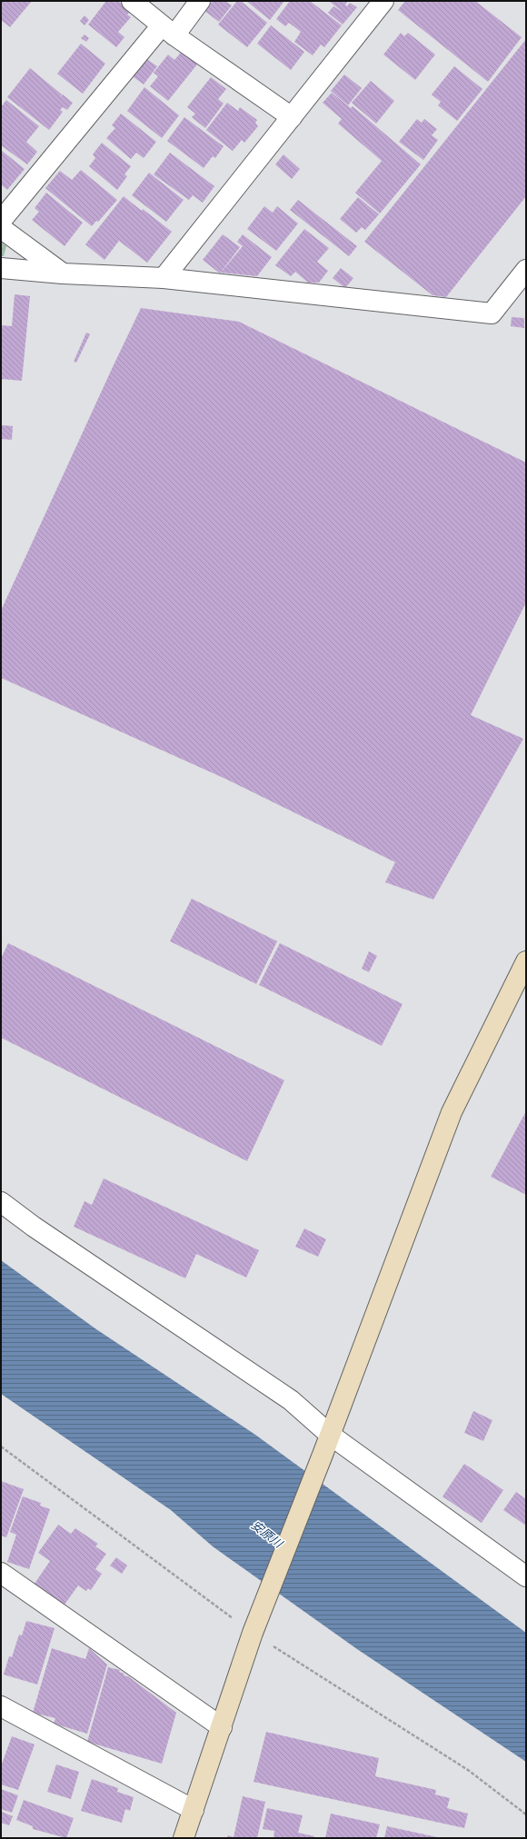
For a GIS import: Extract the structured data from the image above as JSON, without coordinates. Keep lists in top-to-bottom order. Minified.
{"water":["安原川"]}
